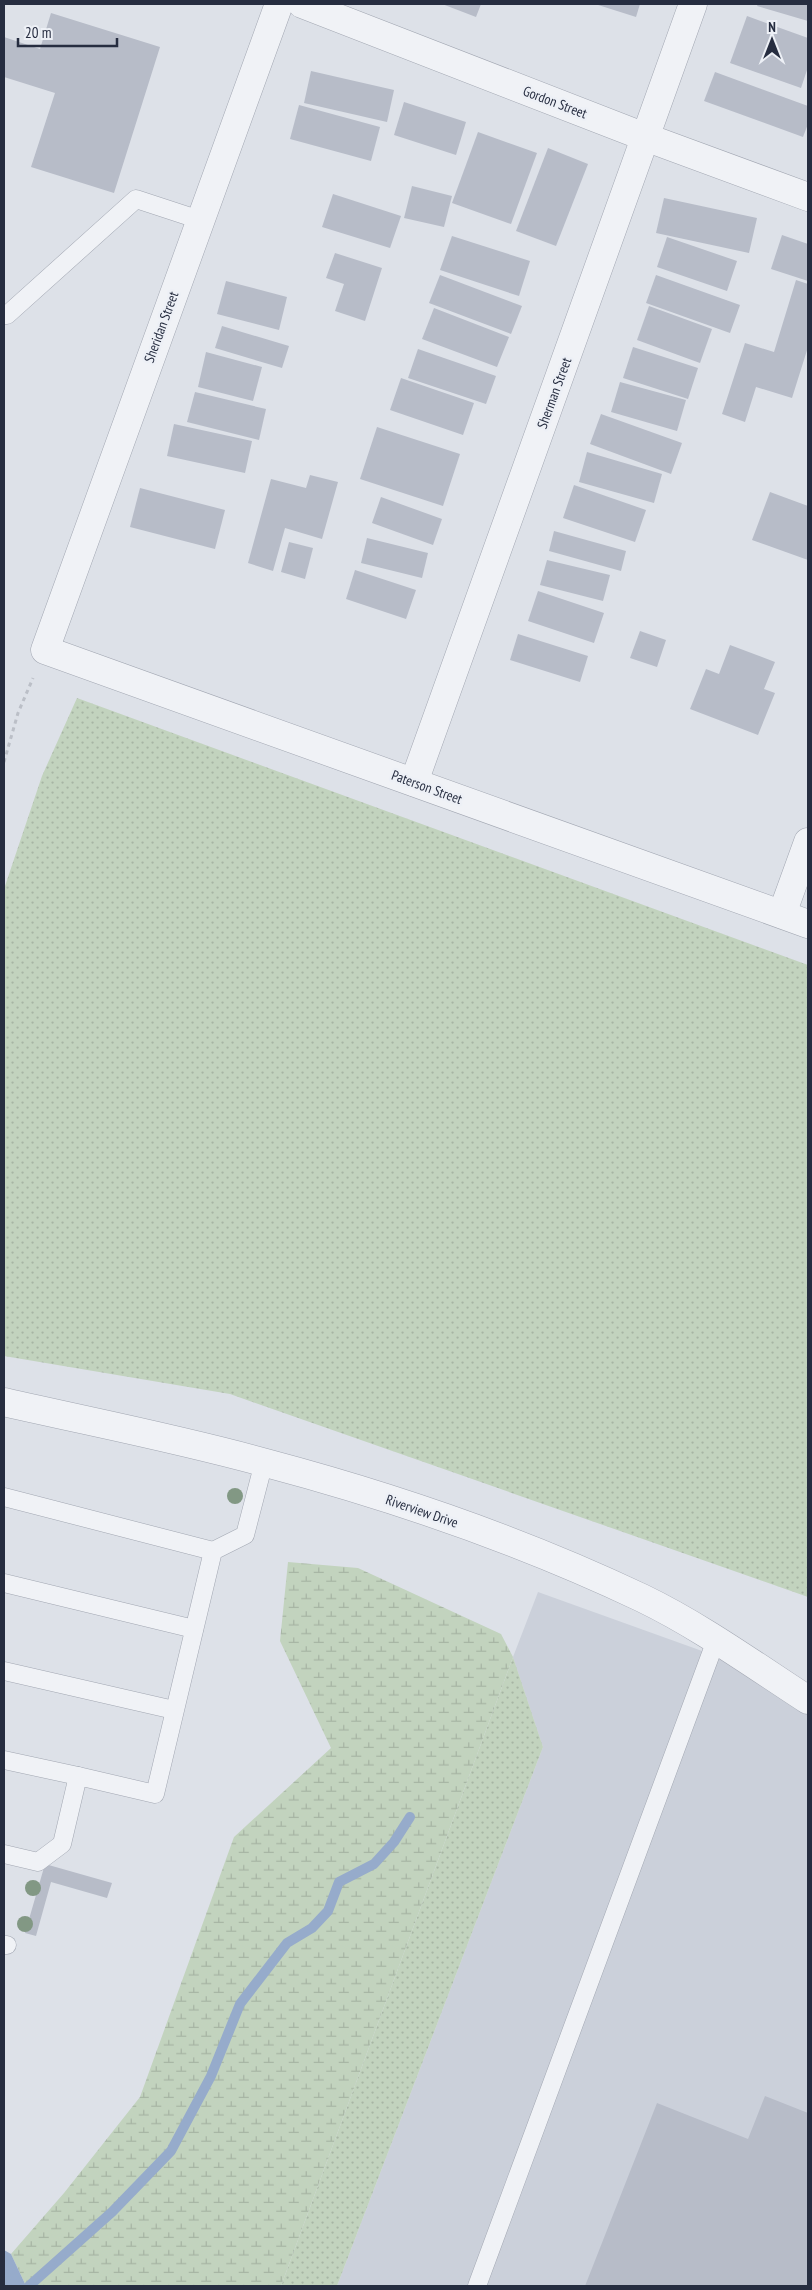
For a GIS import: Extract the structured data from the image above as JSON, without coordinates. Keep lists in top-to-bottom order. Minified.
{"streets":{"street":["Gordon Street","Sheridan Street","Sherman Street","Paterson Street","Riverview Drive"]},"crossings":[["Gordon Street","Sherman Street"],["Sheridan Street","Paterson Street"],["Sherman Street","Paterson Street"]],"scale_bar":"20 m","north":"top"}
